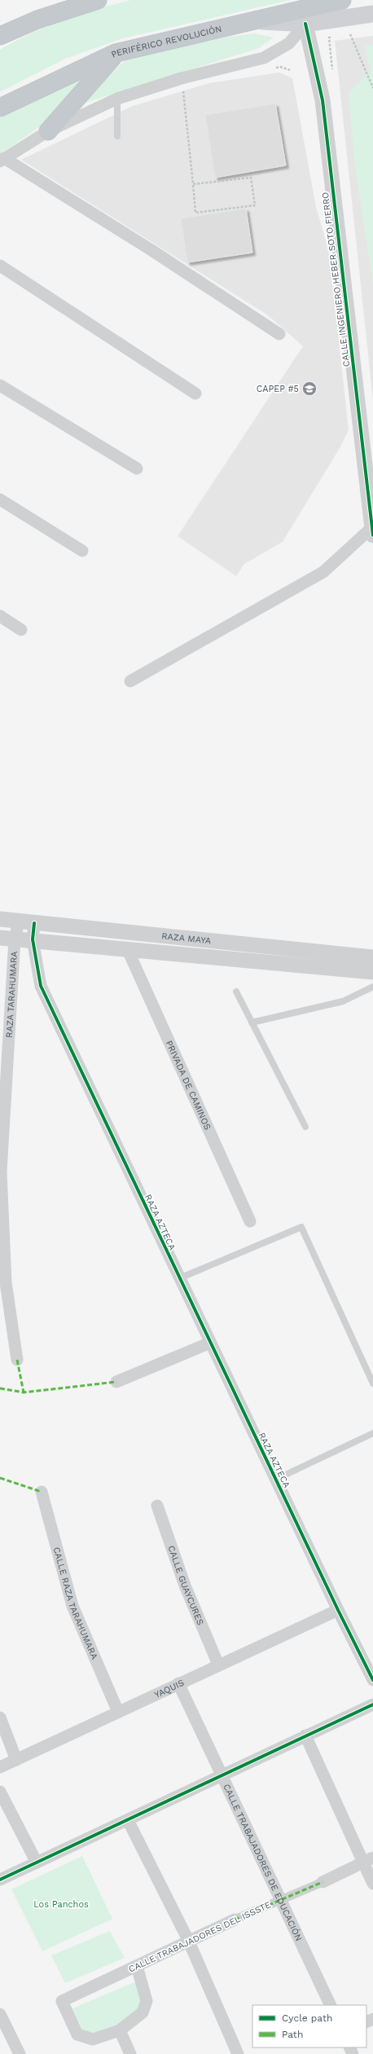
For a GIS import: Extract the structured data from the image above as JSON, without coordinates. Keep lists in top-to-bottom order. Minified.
{"streets":{"highway":["PERIFÉRICO REVOLUCIÓN"],"street":["CALLE INGENIERO HEBER SOTO FIERRO","RAZA MAYA","RAZA TARAHUMARA","PRIVADA DE CAMINOS","RAZA AZTECA","CALLE GUAYCURES","CALLE RAZA TARAHUMARA","YAQUIS","CALLE TRABAJADORES DE EDUCACIÓN","CALLE TRABAJADORES DEL ISSSTE"]},"crossings":[["RAZA MAYA","RAZA TARAHUMARA"],["RAZA MAYA","PRIVADA DE CAMINOS"],["RAZA MAYA","RAZA AZTECA"],["RAZA AZTECA","YAQUIS"],["CALLE GUAYCURES","YAQUIS"],["CALLE RAZA TARAHUMARA","YAQUIS"],["YAQUIS","CALLE TRABAJADORES DE EDUCACIÓN"],["CALLE TRABAJADORES DE EDUCACIÓN","CALLE TRABAJADORES DEL ISSSTE"]],"parks":["Los Panchos"],"places":{"school or university":["CAPEP #5"]},"legend":["Cycle path","Path"]}
